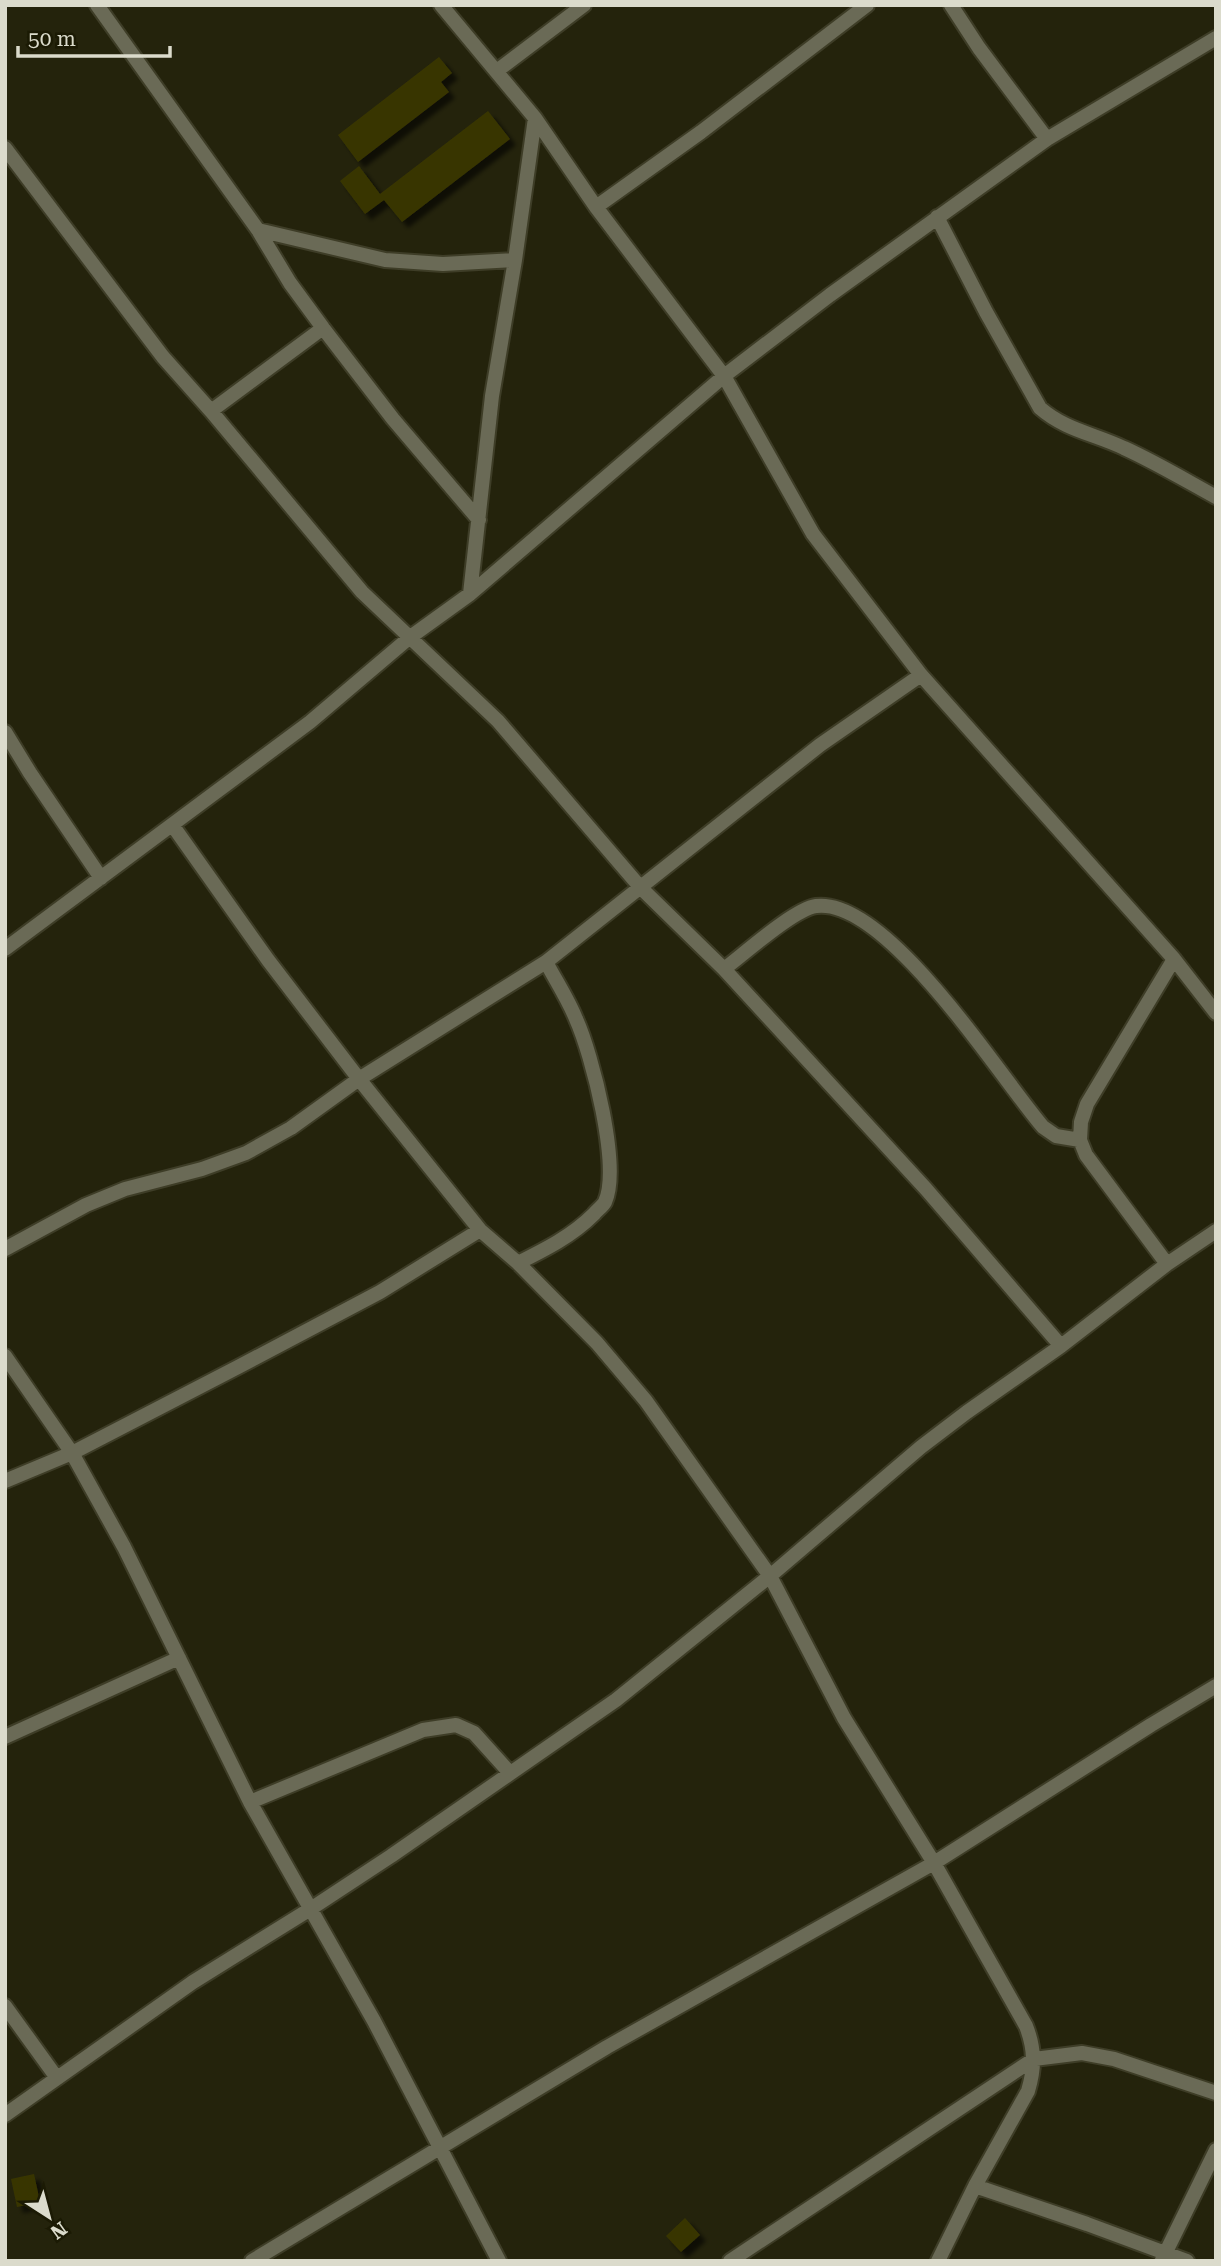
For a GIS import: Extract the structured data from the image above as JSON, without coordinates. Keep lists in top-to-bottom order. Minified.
{"scale_bar":"50 m","north":"bottom right"}
